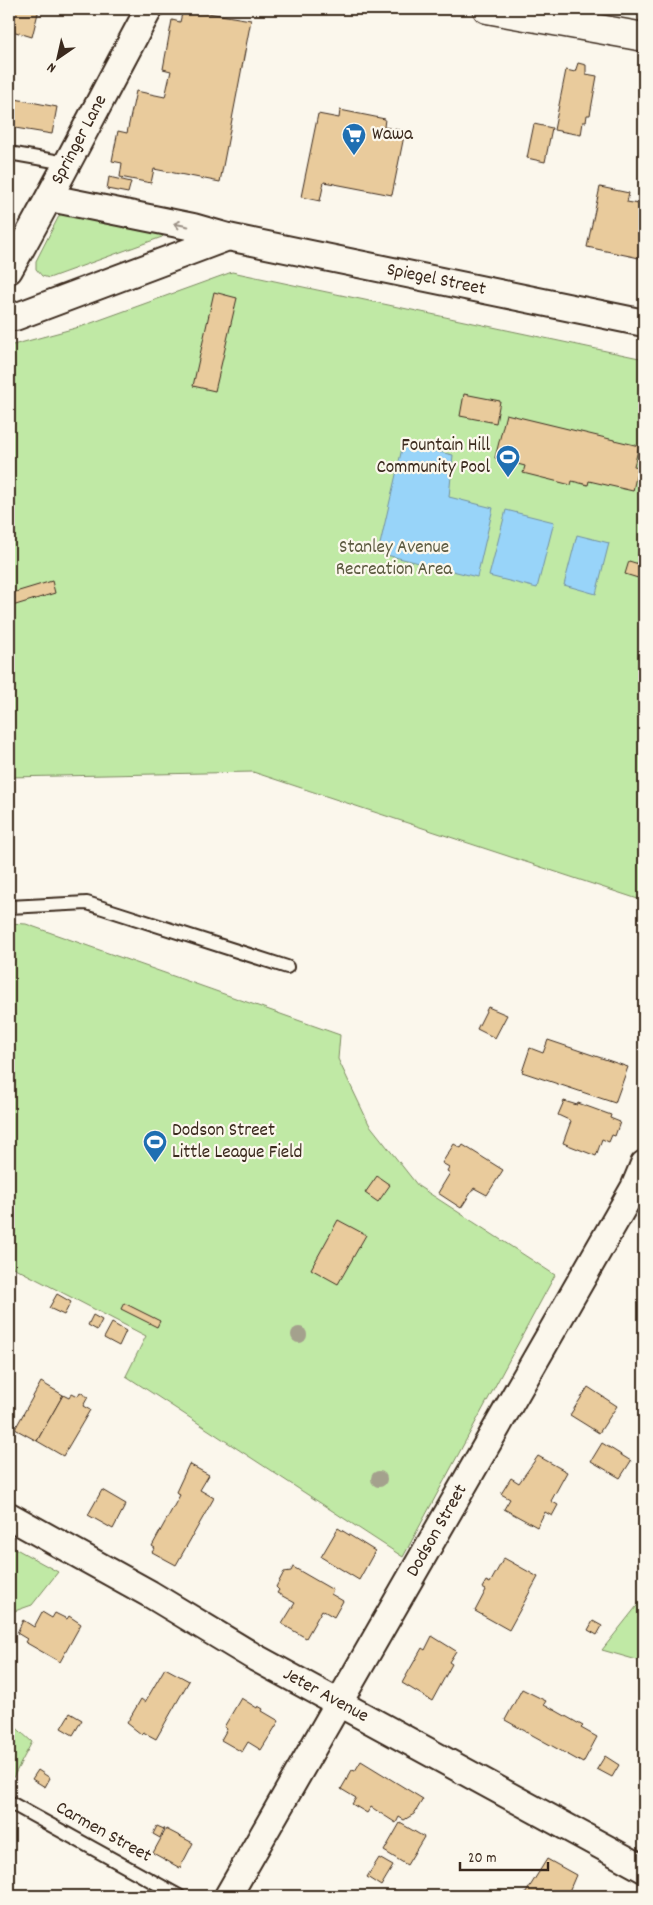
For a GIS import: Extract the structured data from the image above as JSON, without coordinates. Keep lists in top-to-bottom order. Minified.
{"streets":{"street":["Springer Lane","Spiegel Street","Dodson Street","Jeter Avenue"],"lane":["Carmen Street"]},"crossings":[["Springer Lane","Spiegel Street"],["Dodson Street","Jeter Avenue"]],"parks":["Stanley Avenue Recreation Area"],"places":{"supermarket":["Wawa"],"sports":["Fountain Hill Community Pool","Dodson Street Little League Field"]},"scale_bar":"20 m","north":"bottom left"}
